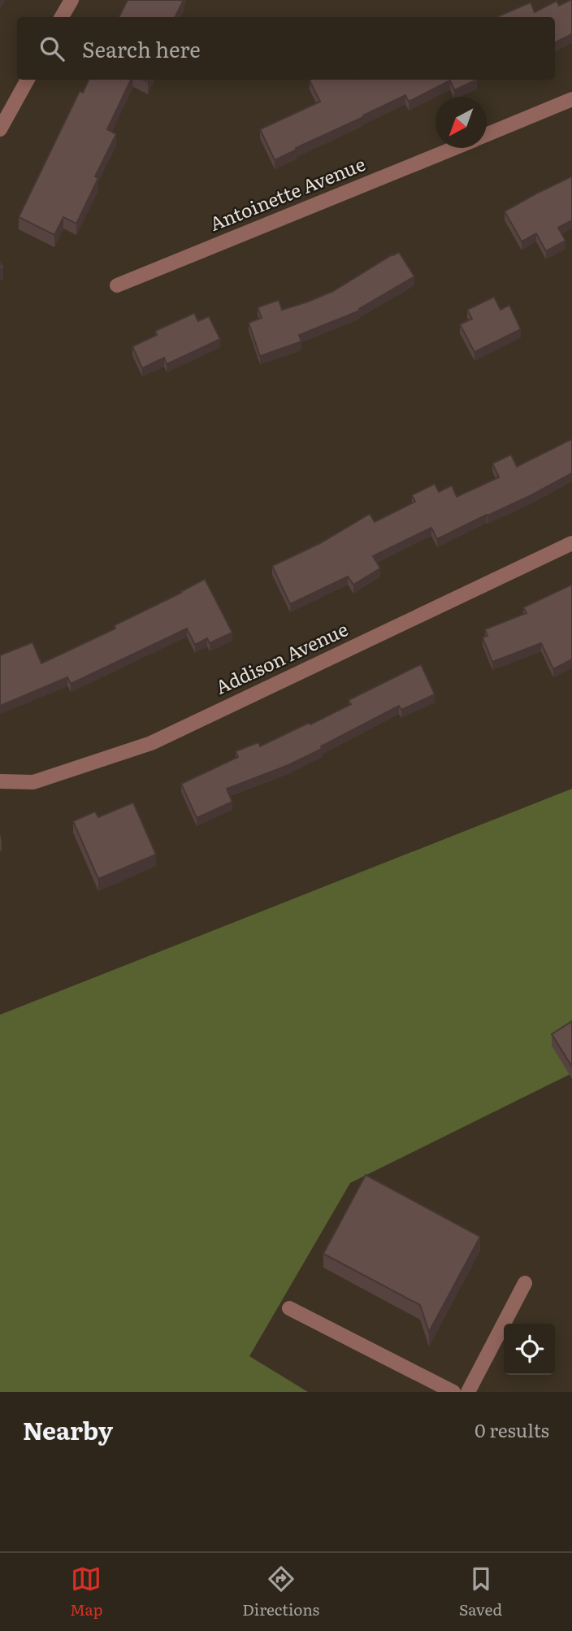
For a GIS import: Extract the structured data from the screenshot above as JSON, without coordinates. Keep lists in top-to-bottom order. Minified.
{"streets":{"street":["Antoinette Avenue","Addison Avenue"]},"north":"bottom left","page":{"search":"Search here","heading":["Nearby","0 results"],"nav":["Map","Directions","Saved"]}}
